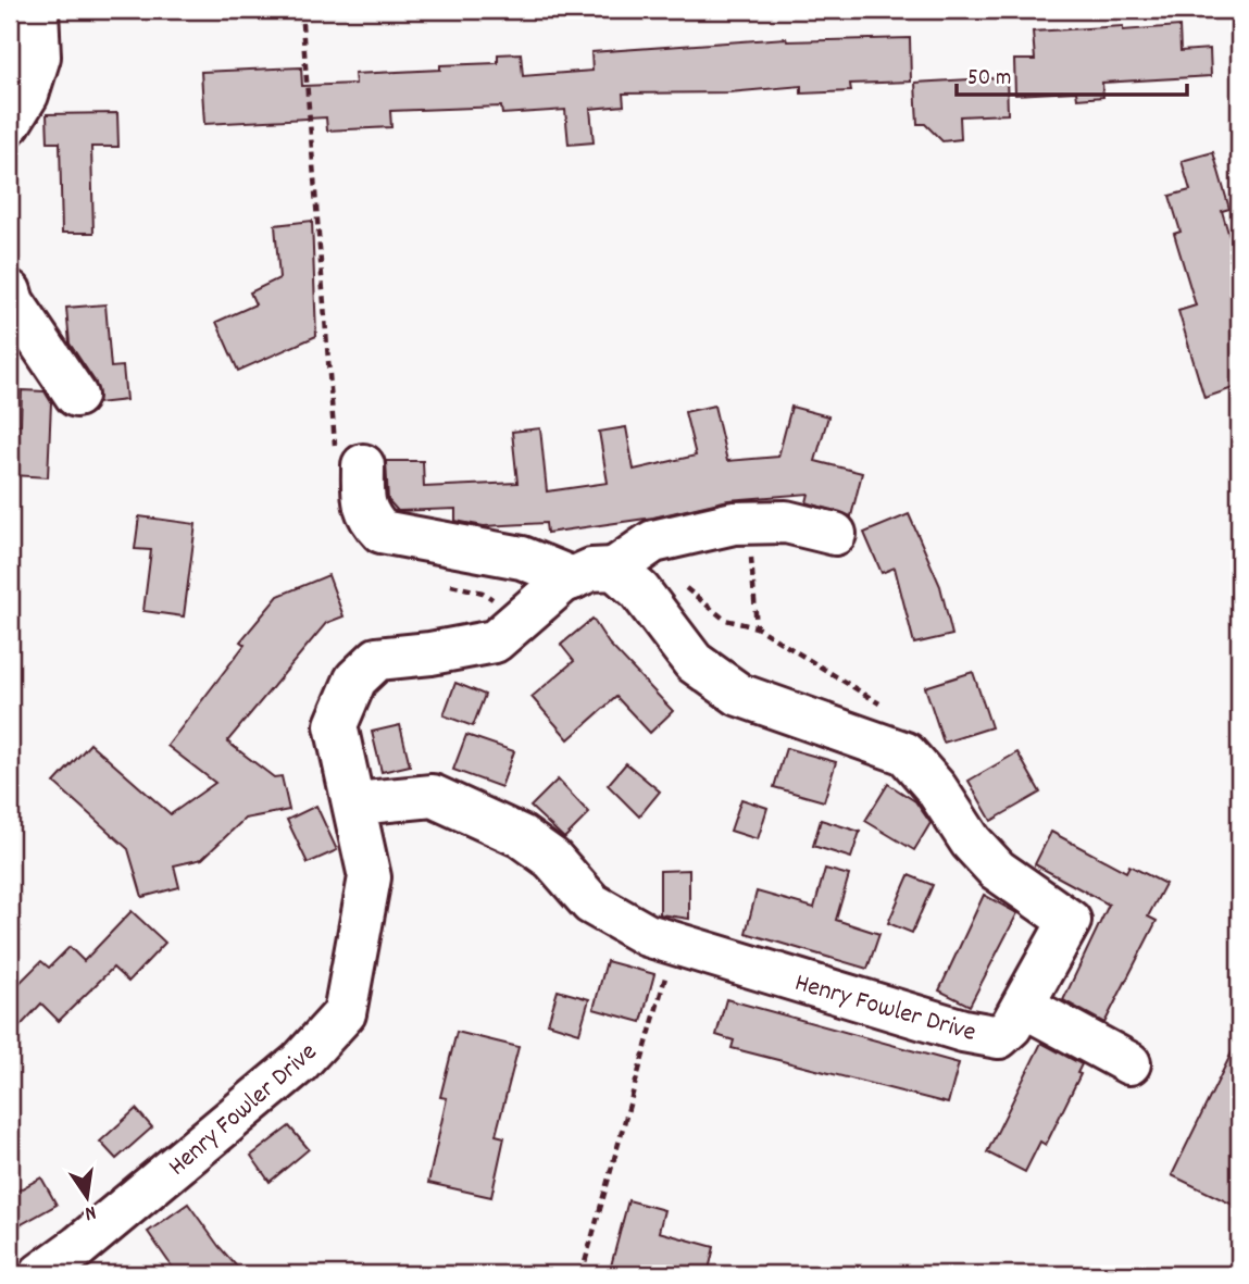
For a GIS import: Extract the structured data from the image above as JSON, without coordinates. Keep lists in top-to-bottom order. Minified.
{"streets":{"street":["Henry Fowler Drive"]},"scale_bar":"50 m","north":"bottom"}
